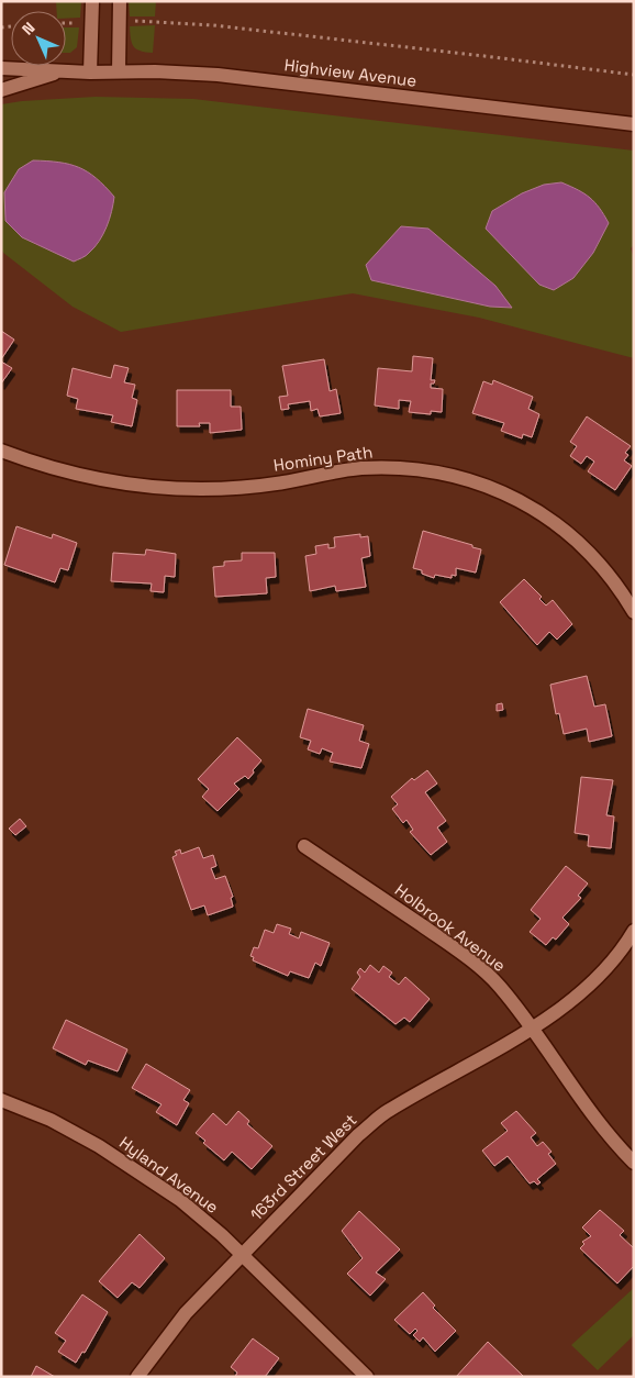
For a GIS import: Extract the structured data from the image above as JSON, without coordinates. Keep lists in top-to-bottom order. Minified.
{"streets":{"street":["Highview Avenue","Hominy Path","Holbrook Avenue","163rd Street West","Hyland Avenue"]},"crossings":[["Holbrook Avenue","163rd Street West"],["163rd Street West","Hyland Avenue"]],"north":"top left"}
